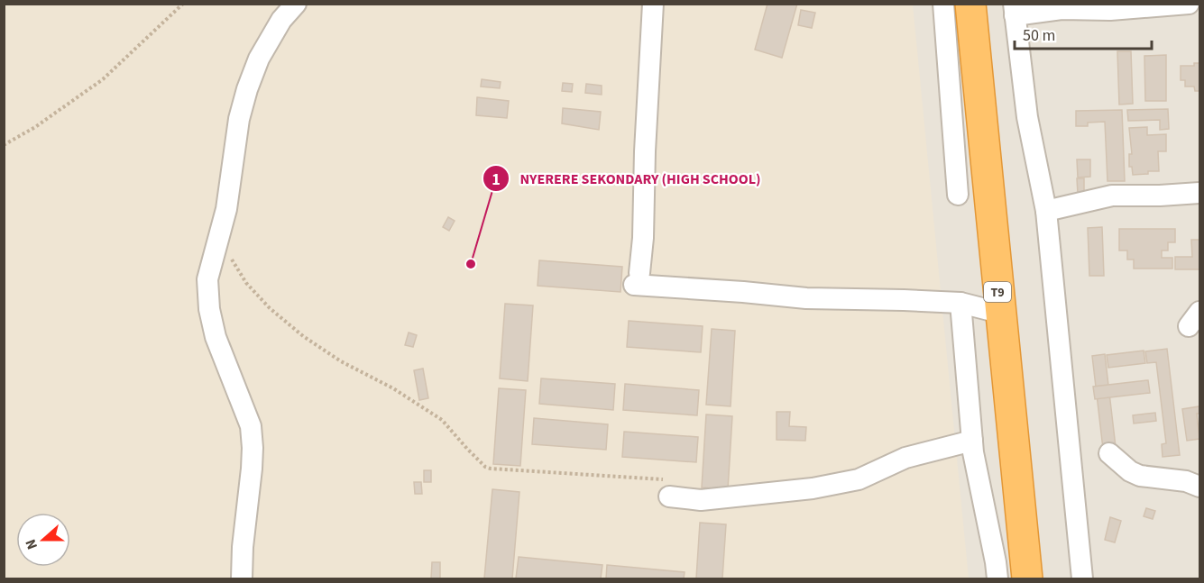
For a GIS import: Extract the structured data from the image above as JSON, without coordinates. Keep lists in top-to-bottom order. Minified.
{"streets":{"highway":["T9"]},"places":["NYERERE SEKONDARY (HIGH SCHOOL)"],"scale_bar":"50 m","north":"left"}
